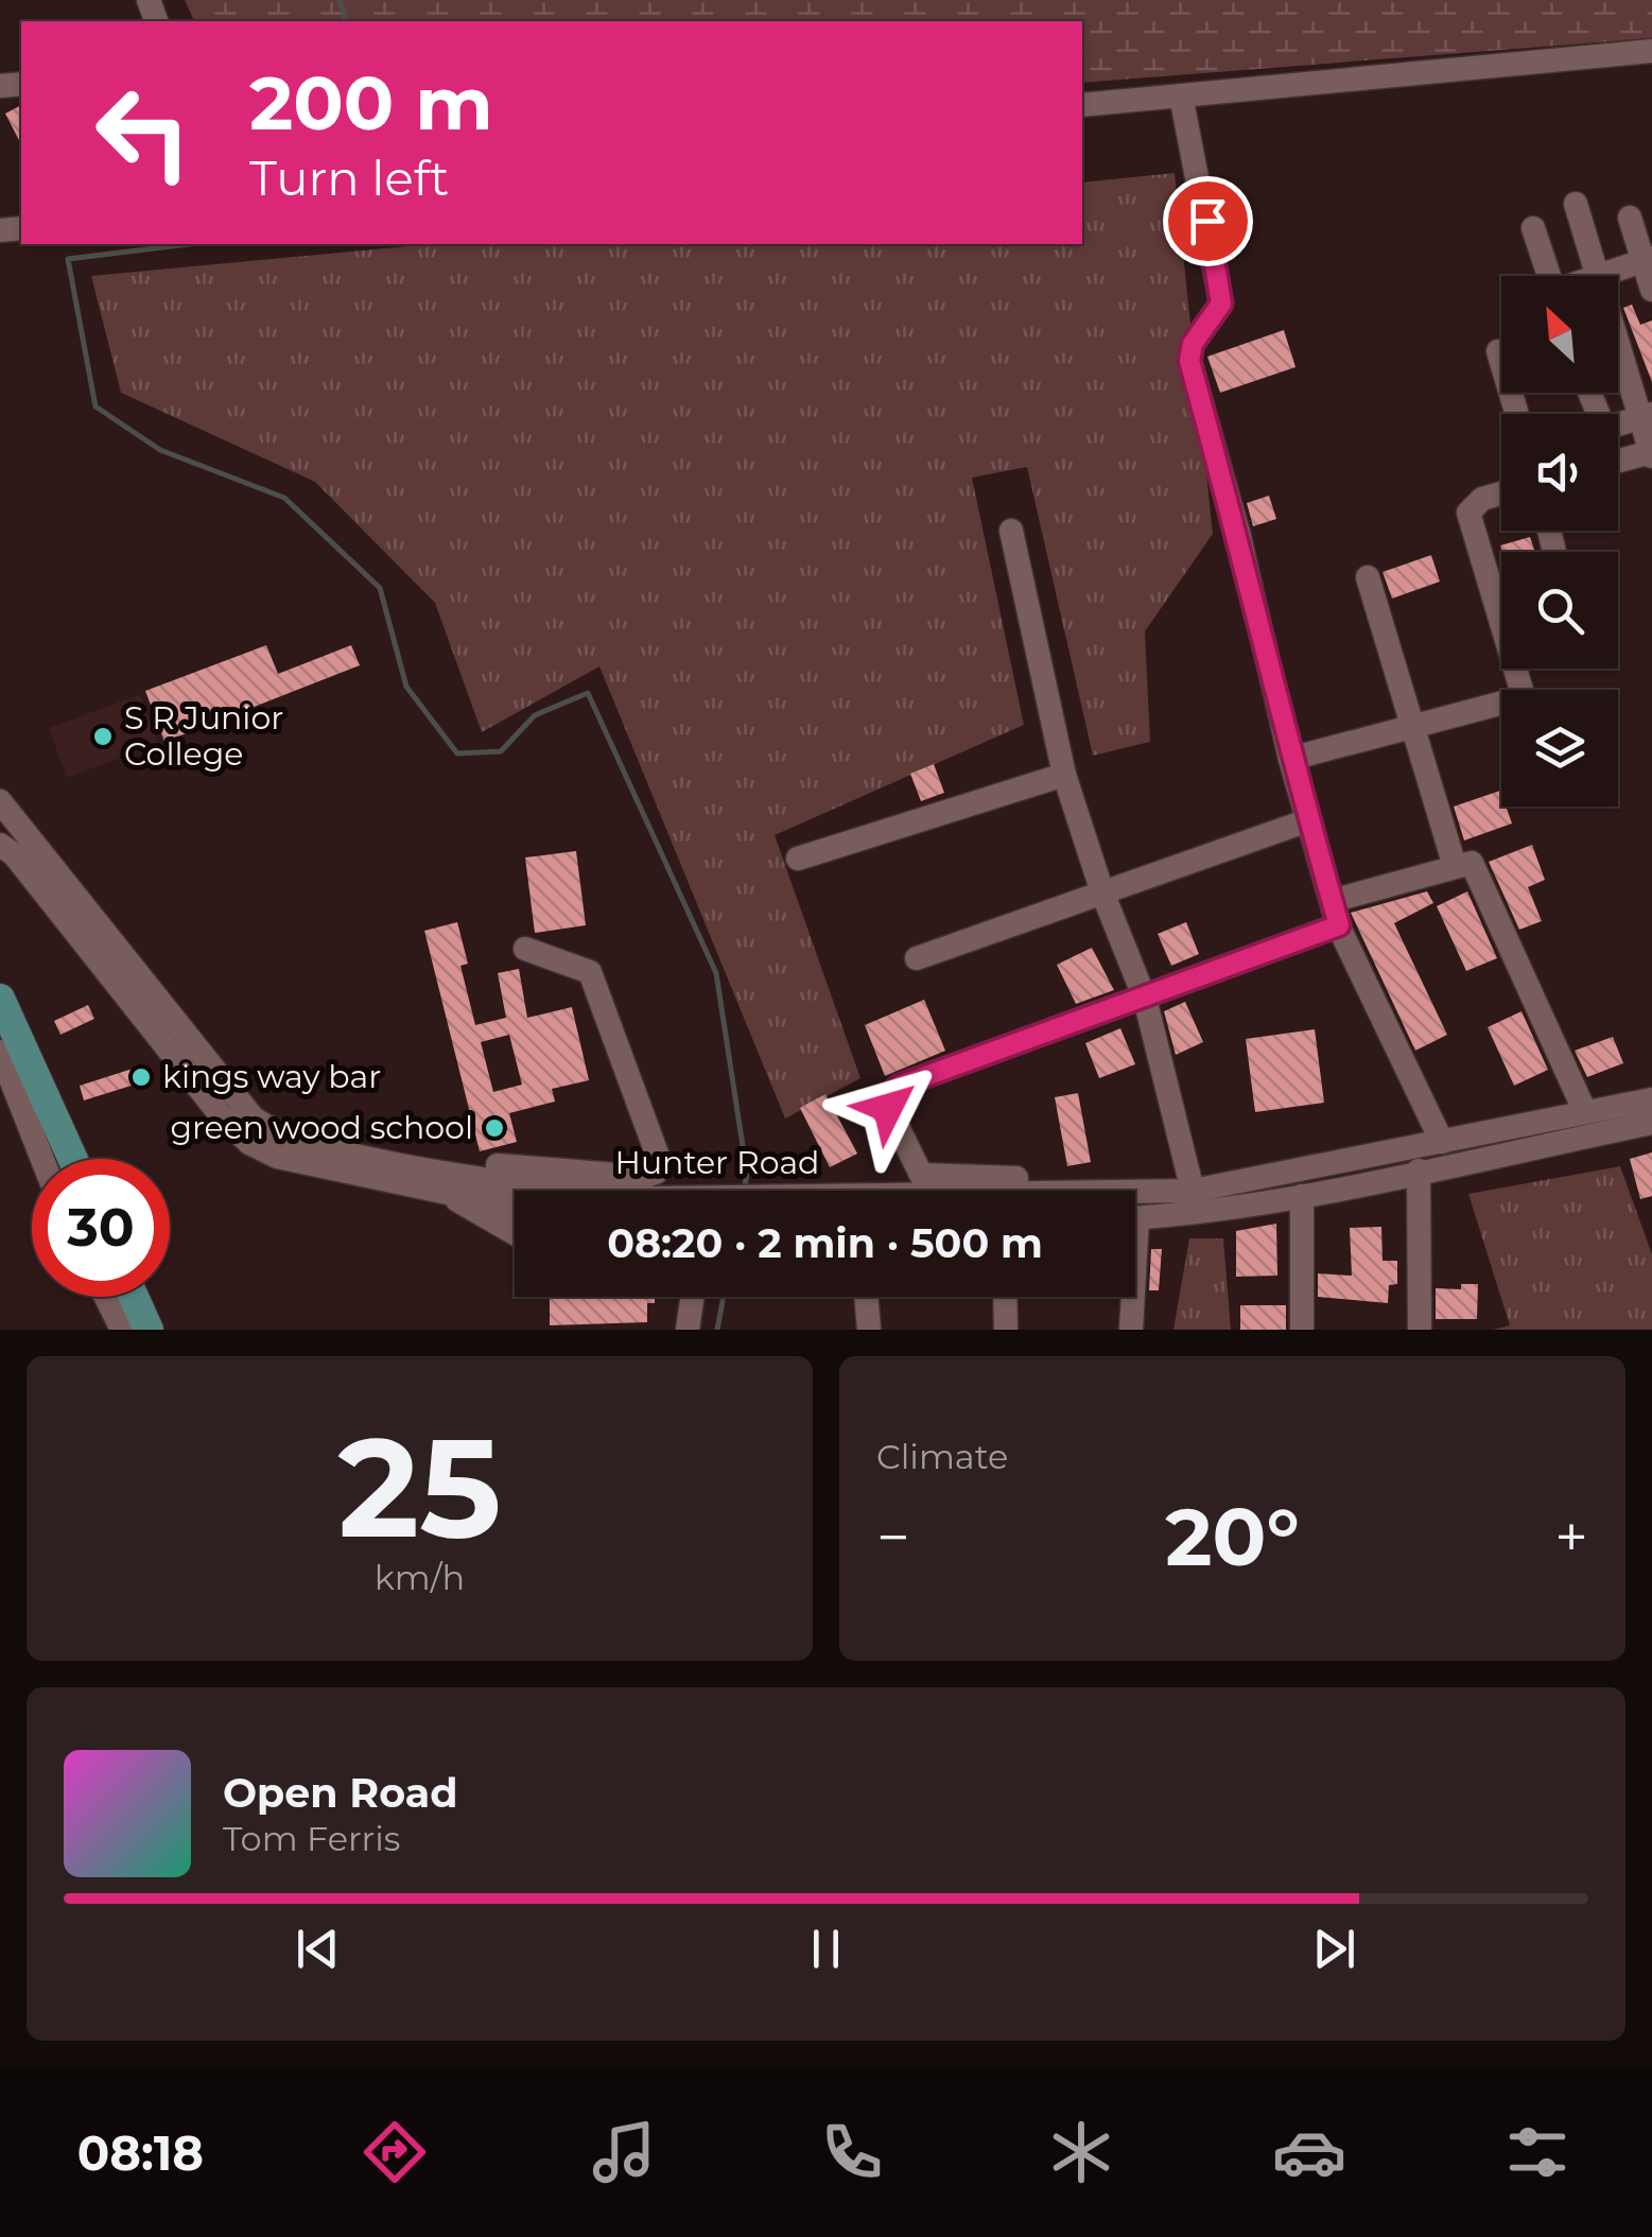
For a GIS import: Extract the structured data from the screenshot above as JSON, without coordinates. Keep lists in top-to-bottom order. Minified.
{"streets":{"street":["Hunter Road"]},"places":["S R Junior College","kings way bar","green wood school"],"north":"top left","page":{"turn":["200 m","Turn left"],"limit":"30","trip":"08:20 · 2 min · 500 m","tile":[["25","km/h"],"Climate"],"heat":["−","20°","+"],"song":["Open Road","Tom Ferris"],"tabs":"08:18"}}
